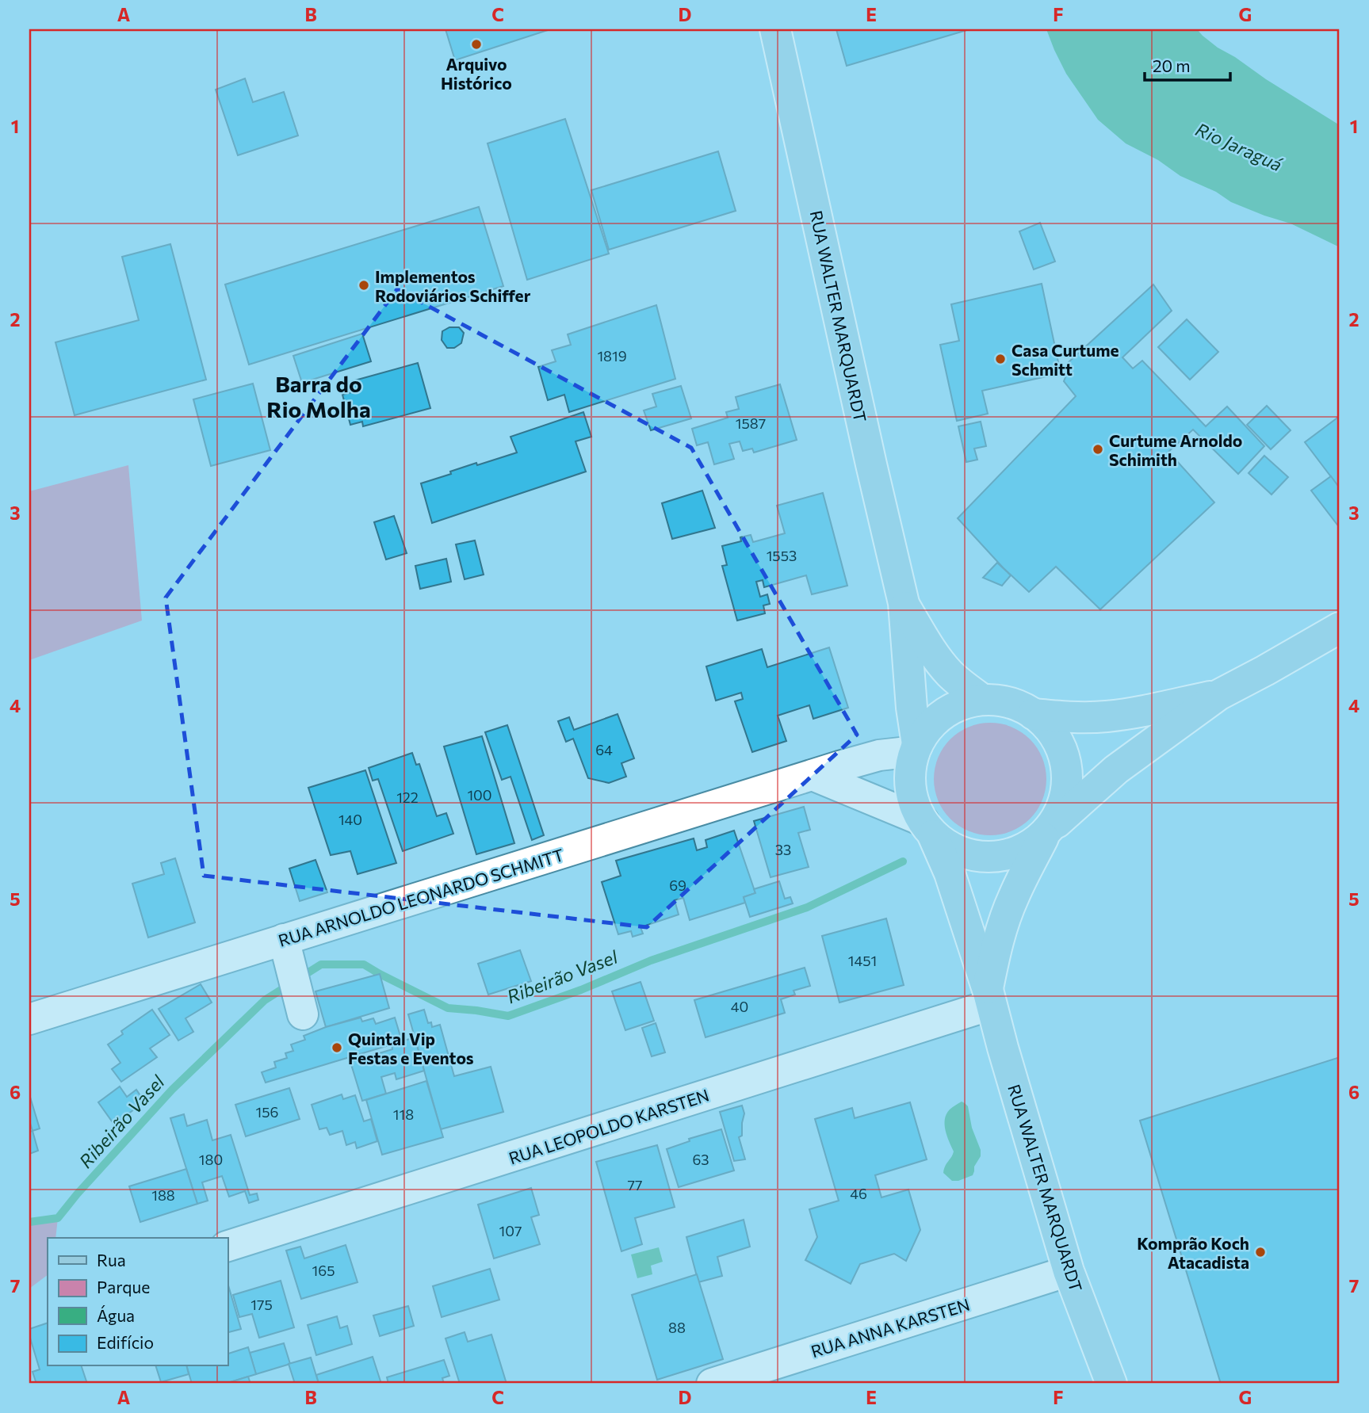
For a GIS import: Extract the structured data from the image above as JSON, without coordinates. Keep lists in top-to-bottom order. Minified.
{"streets":{"main road":["RUA WALTER MARQUARDT"],"street":["RUA ARNOLDO LEONARDO SCHMITT","RUA LEOPOLDO KARSTEN","RUA ANNA KARSTEN"]},"crossings":[["RUA WALTER MARQUARDT","RUA ARNOLDO LEONARDO SCHMITT"],["RUA WALTER MARQUARDT","RUA LEOPOLDO KARSTEN"],["RUA WALTER MARQUARDT","RUA ANNA KARSTEN"]],"districts":["Barra do Rio Molha"],"water":["Rio Jaraguá","Ribeirão Vasel"],"places":["Arquivo Histórico","Implementos Rodoviários Schiffer","Casa Curtume Schmitt","Curtume Arnoldo Schimith","Quintal Vip Festas e Eventos","Komprão Koch Atacadista"],"house_numbers":["1819","1587","1553","64","100","122","140","33","69","1451","40","156","118","180","63","77","46","188","107","165","175","88"],"legend":["Rua","Parque","Água","Edifício"],"scale_bar":"20 m","grid":{"columns":["A","B","C","D","E","F","G"],"rows":["1","2","3","4","5","6","7"]}}
